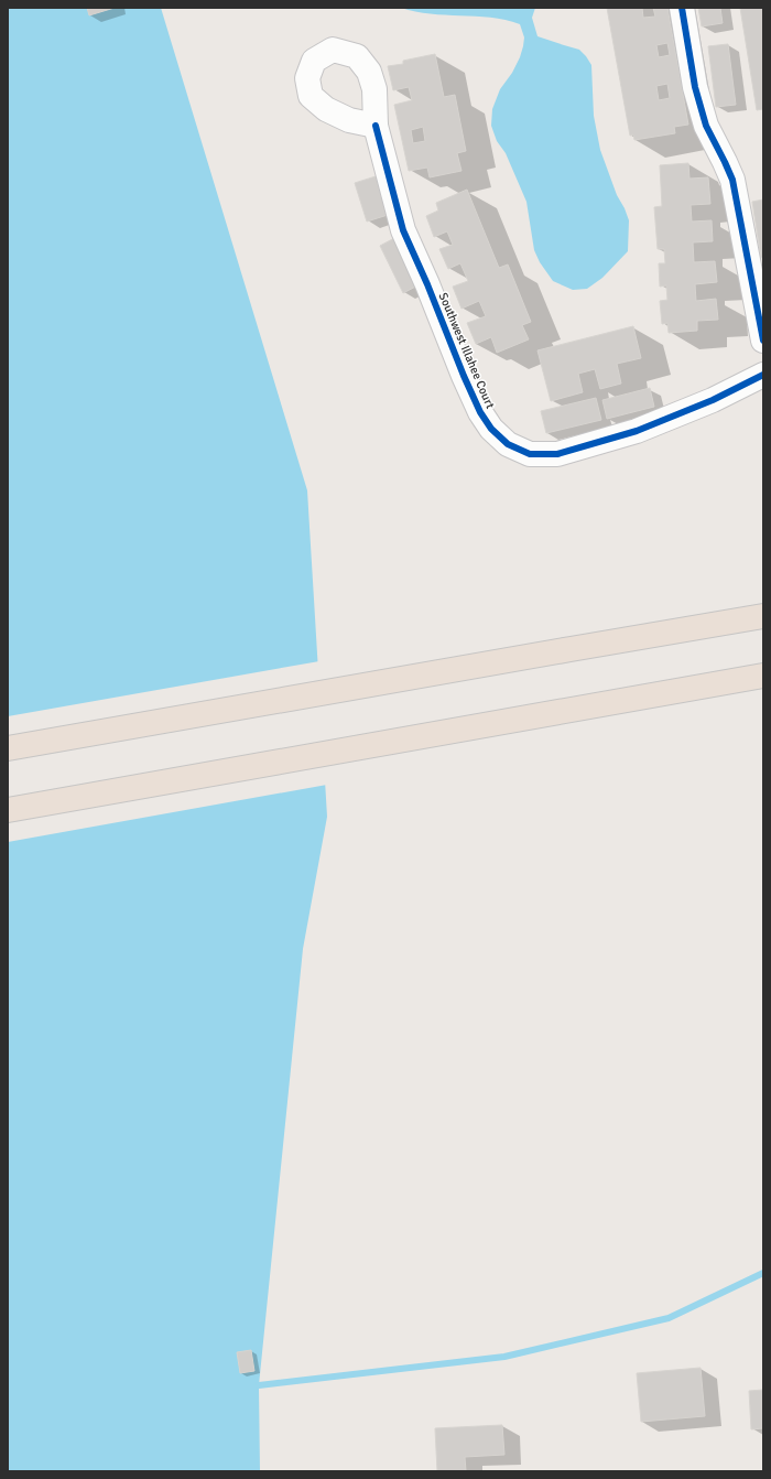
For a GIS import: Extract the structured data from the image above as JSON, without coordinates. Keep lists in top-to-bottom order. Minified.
{"streets":{"street":["Southwest Illahee Court"]}}
